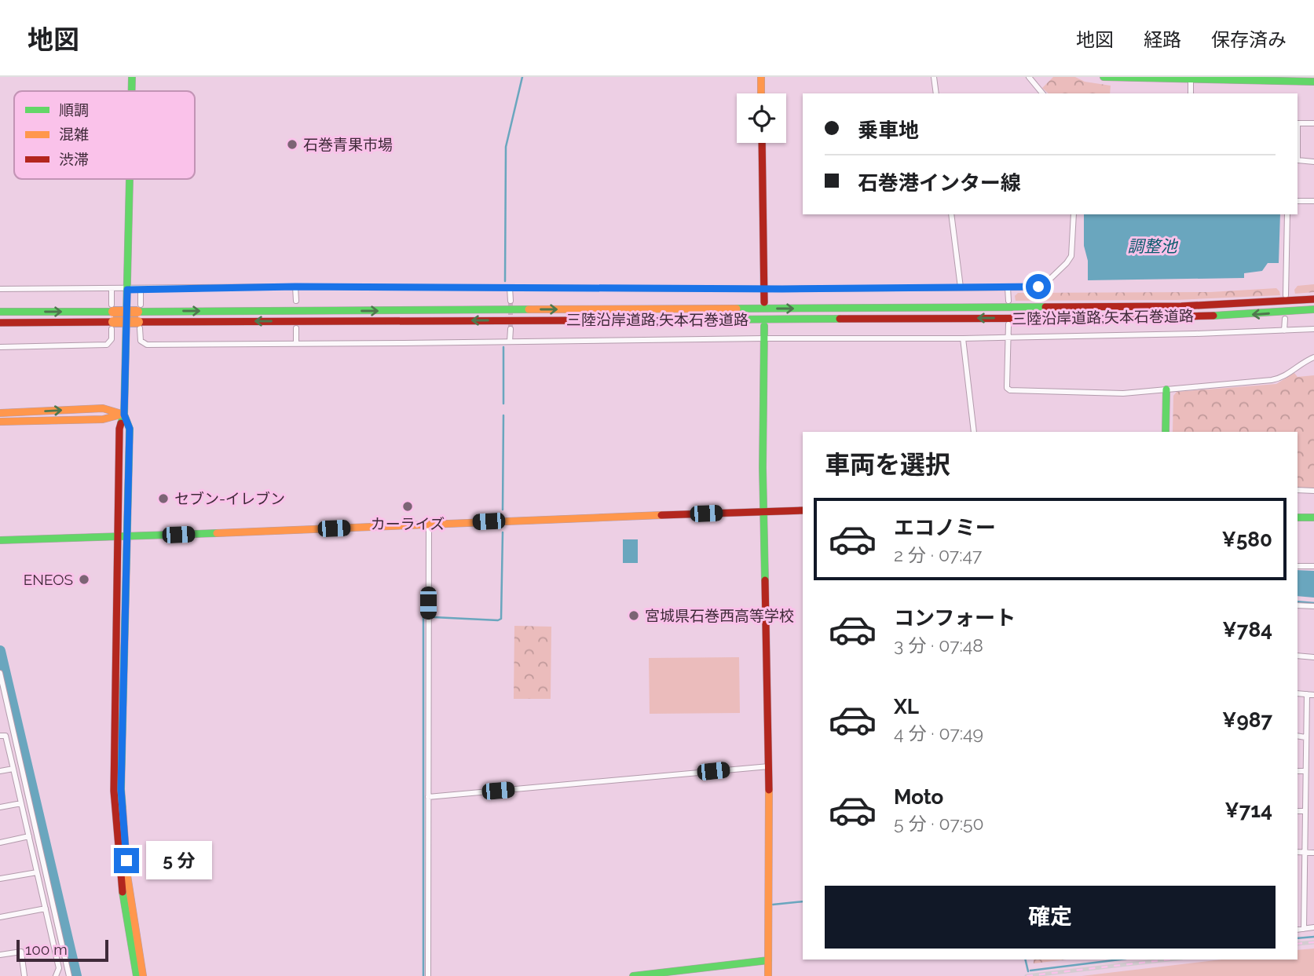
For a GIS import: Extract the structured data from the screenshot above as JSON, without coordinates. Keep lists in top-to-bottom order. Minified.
{"streets":{"main road":["三陸沿岸道路;矢本石巻道路"]},"water":["調整池"],"places":["石巻青果市場","セブン-イレブン","カーライズ","ENEOS","宮城県石巻西高等学校"],"legend":["順調","混雑","渋滞"],"scale_bar":"100 m","page":{"header":"地図","nav":["地図","経路","保存済み"],"banner":["乗車地","石巻港インター線"],"heading":"車両を選択","list":[{"name":"エコノミー","note":"2 分 · 07:47","value":"¥580"},{"name":"コンフォート","note":"3 分 · 07:48","value":"¥784"},{"name":"XL","note":"4 分 · 07:49","value":"¥987"},{"name":"Moto","note":"5 分 · 07:50","value":"¥714"}],"bubble":"5 分","buttons":"確定","scale":"100 m"}}
